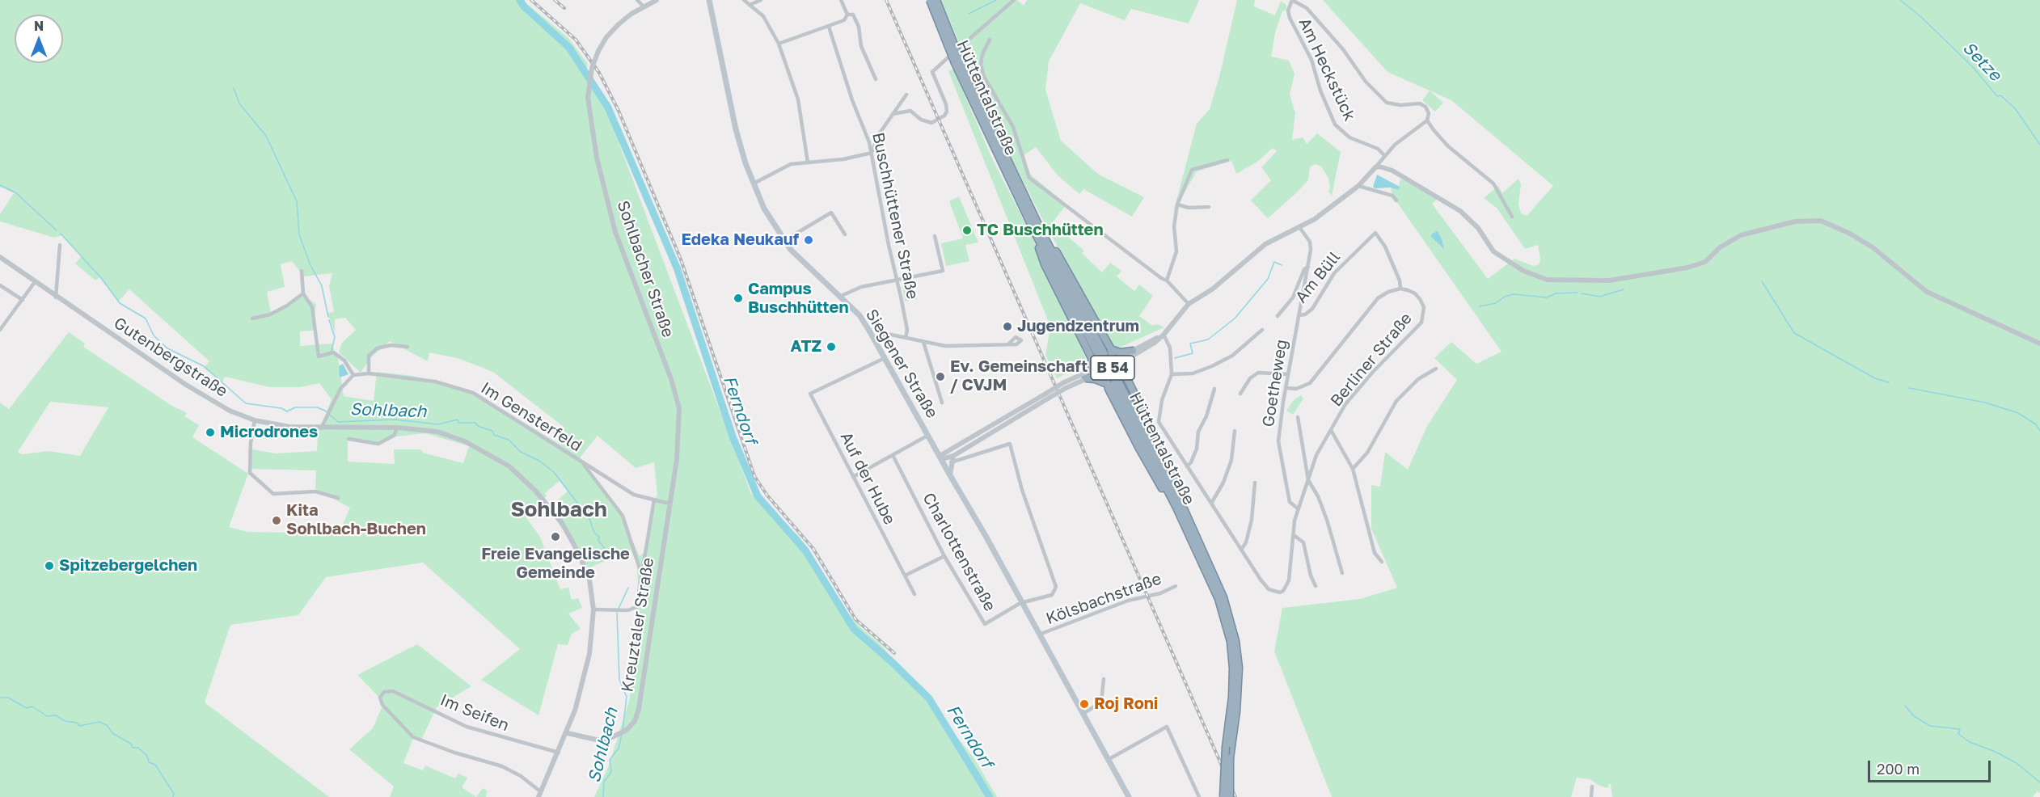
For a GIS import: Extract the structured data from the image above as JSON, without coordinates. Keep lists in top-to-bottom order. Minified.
{"streets":{"highway":["Hüttentalstraße","B 54"],"main road":["Siegener Straße"],"street":["Am Heckstück","Buschhüttener Straße","Sohlbacher Straße","Am Büll","Gutenbergstraße","Berliner Straße","Goetheweg","Im Gensterfeld","Auf der Hube","Charlottenstraße","Kölsbachstraße","Kreuztaler Straße","Im Seifen"]},"crossings":[["Sohlbacher Straße","Kreuztaler Straße"],["Am Büll","Berliner Straße"],["Am Büll","Goetheweg"],["Gutenbergstraße","Kreuztaler Straße"],["Gutenbergstraße","Im Seifen"],["Berliner Straße","Goetheweg"],["Siegener Straße","Auf der Hube"],["Siegener Straße","Charlottenstraße"],["Siegener Straße","Kölsbachstraße"],["Im Gensterfeld","Kreuztaler Straße"]],"districts":["Sohlbach"],"water":["Setze","Ferndorf","Sohlbach"],"places":["TC Buschhütten","Edeka Neukauf","Campus Buschhütten","Jugendzentrum","ATZ","Ev. Gemeinschaft / CVJM","Microdrones","Kita Sohlbach-Buchen","Freie Evangelische Gemeinde","Spitzebergelchen","Roj Roni"],"scale_bar":"200 m","north":"top"}
